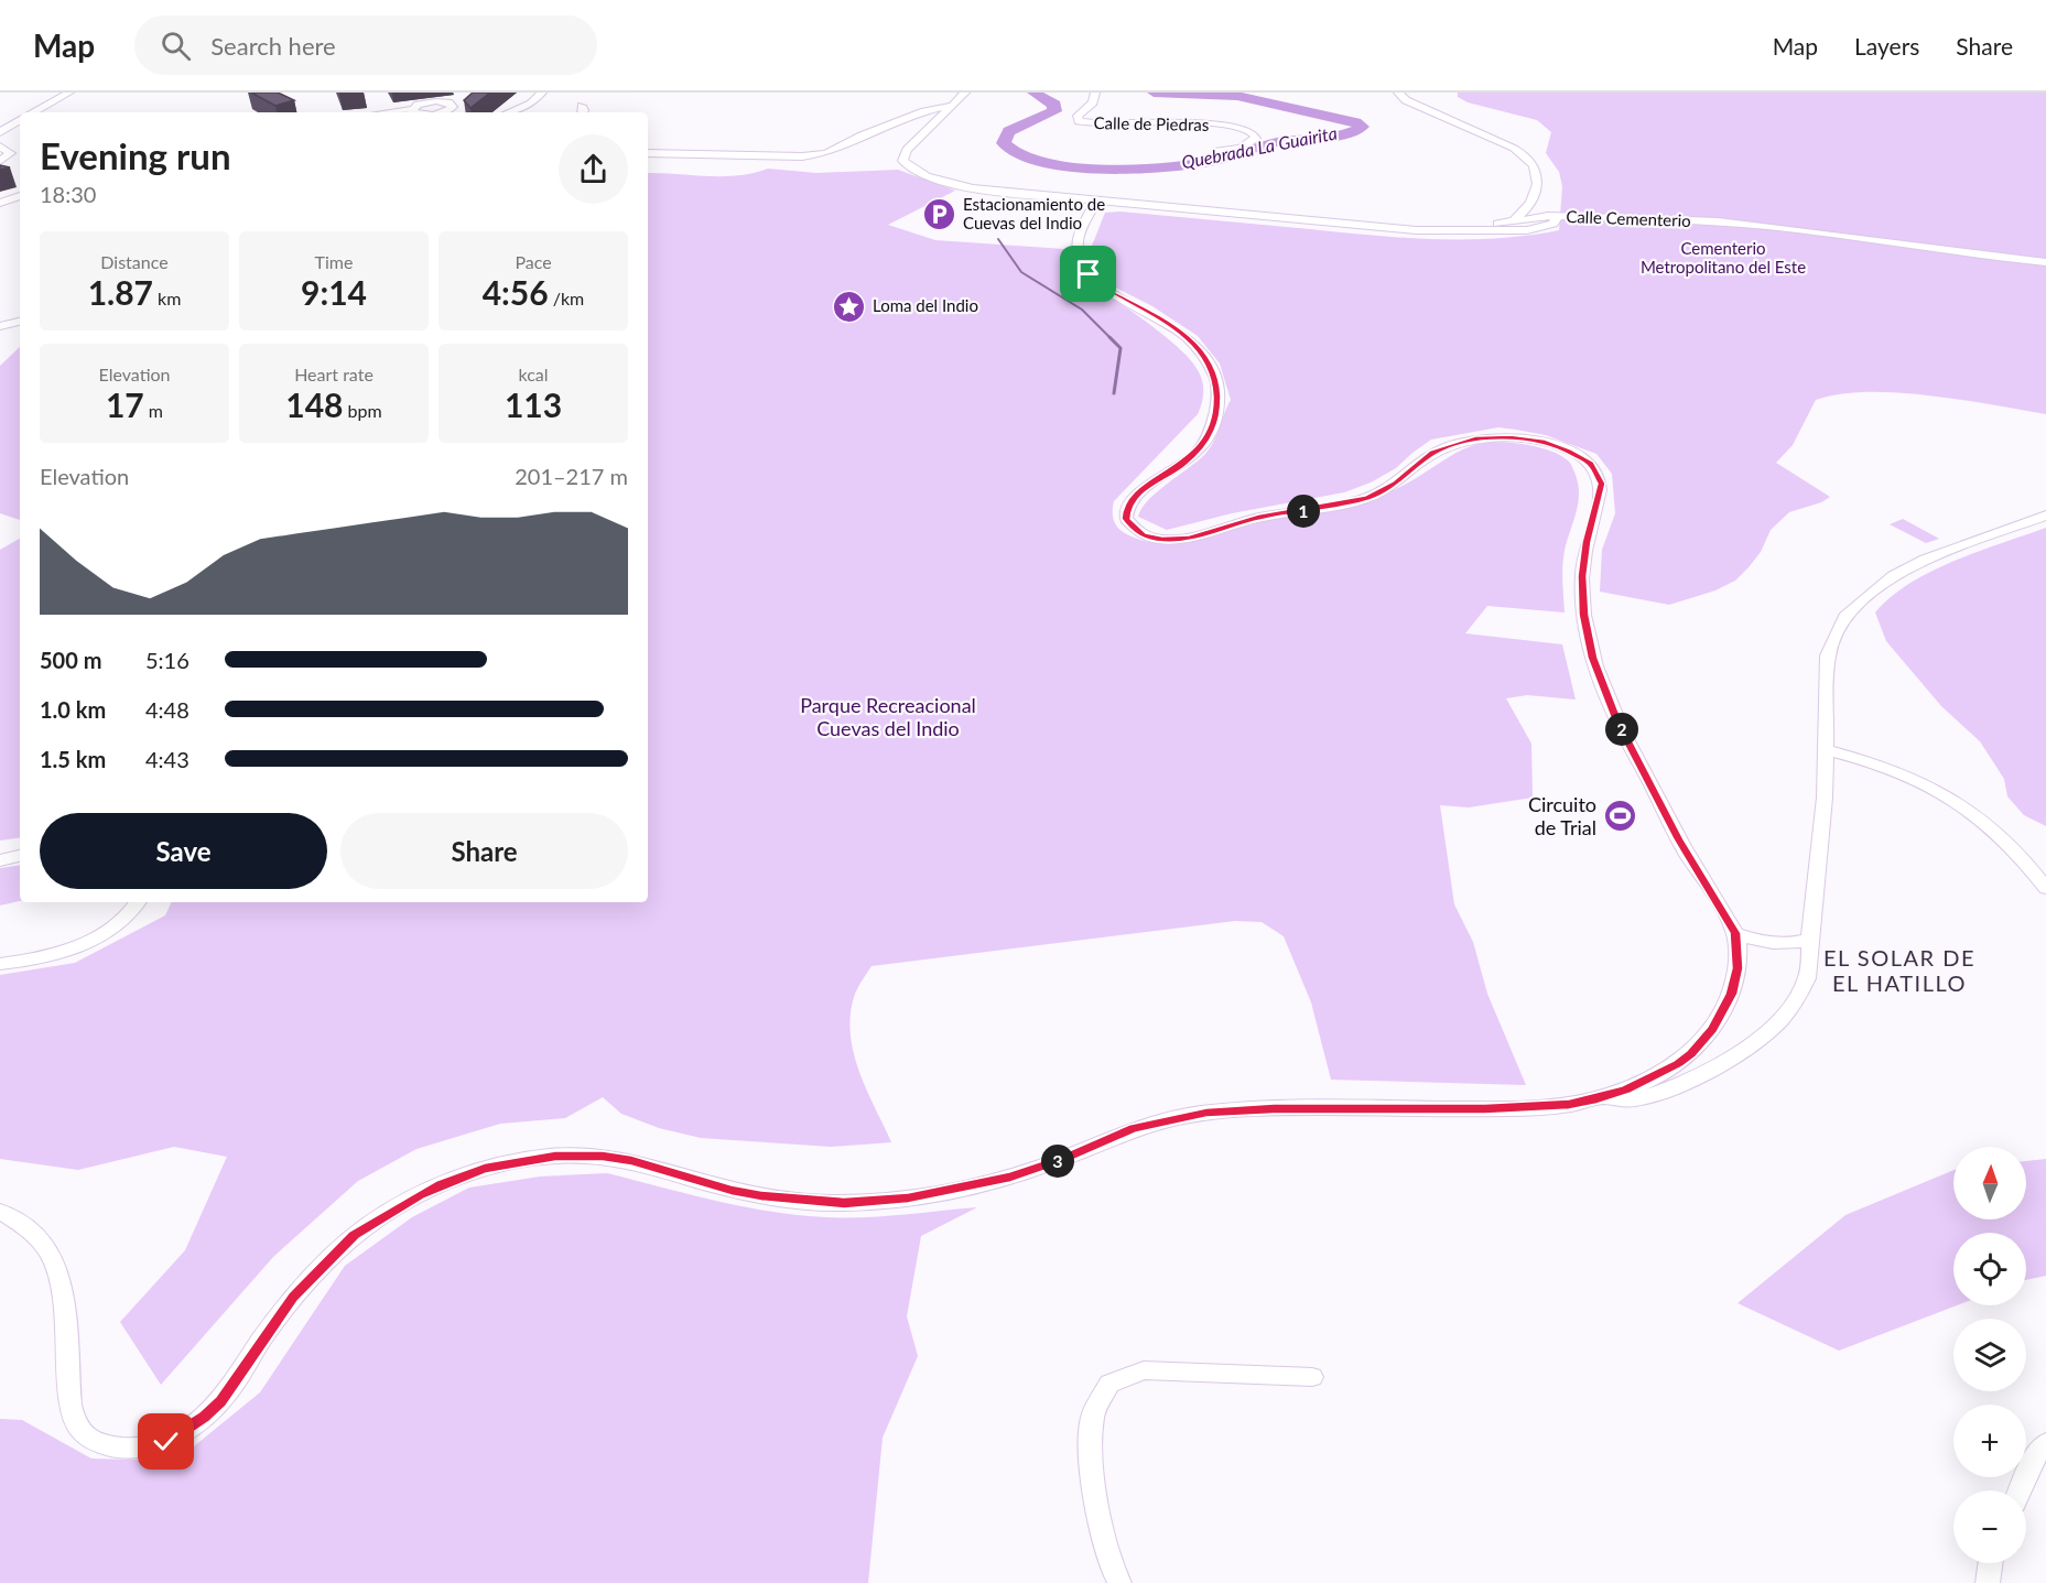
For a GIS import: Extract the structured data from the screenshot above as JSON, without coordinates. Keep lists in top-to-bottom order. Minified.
{"streets":{"street":["Calle de Piedras","Calle Cementerio"]},"districts":["EL SOLAR DE EL HATILLO"],"water":["Quebrada La Guairita"],"parks":["Cementerio Metropolitano del Este","Parque Recreacional Cuevas del Indio"],"places":{"parking":["Estacionamiento de Cuevas del Indio"],"place":["Loma del Indio"],"sports":["Circuito de Trial"]},"north":"top","page":{"header":"Map","search":"Search here","nav":["Map","Layers","Share"],"heading":["Evening run","18:30"],"stats":[["Distance","1.87 km"],["Time","9:14"],["Pace","4:56 /km"],["Elevation","17 m"],["Heart rate","148 bpm"],["kcal","113"]],"chart":["Elevation","201–217 m"],"pins":["1","2","3"],"list":[{"name":"500 m","note":"5:16"},{"name":"1.0 km","note":"4:48"},{"name":"1.5 km","note":"4:43"}],"buttons":["Save","Share"],"map_buttons":["+","−"]}}
